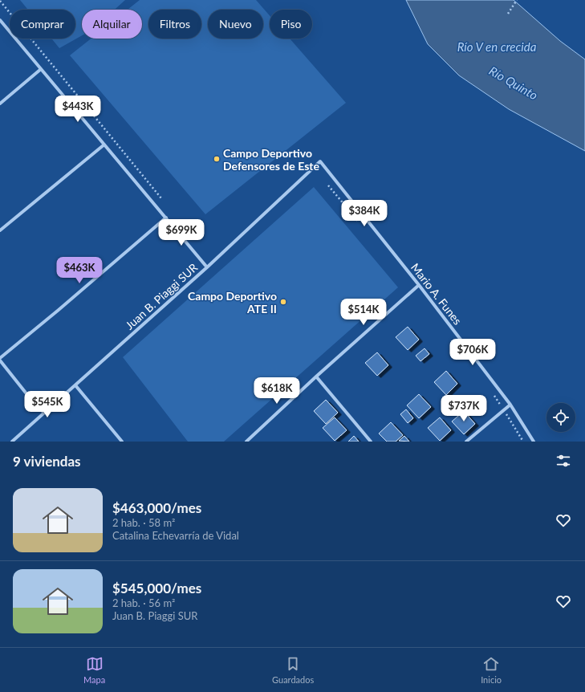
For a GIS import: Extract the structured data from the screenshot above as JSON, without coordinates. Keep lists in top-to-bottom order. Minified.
{"streets":{"street":["Mario A. Funes","Juan B. Piaggi SUR"]},"crossings":[["Mario A. Funes","Juan B. Piaggi SUR"]],"water":["Río V en crecida","Río Quinto"],"places":["Campo Deportivo Defensores de Este","Campo Deportivo ATE II"],"page":{"chip":["Comprar","Alquilar","Filtros","Nuevo","Piso"],"price":["$443K","$384K","$699K","$463K","$514K","$706K","$618K","$545K","$737K"],"heading":"9 viviendas","list":[{"name":"$463,000/mes","note":"2 hab. · 58 m² · Catalina Echevarría de Vidal"},{"name":"$545,000/mes","note":"2 hab. · 56 m² · Juan B. Piaggi SUR"}],"tabs":["Mapa","Guardados","Inicio"]}}
